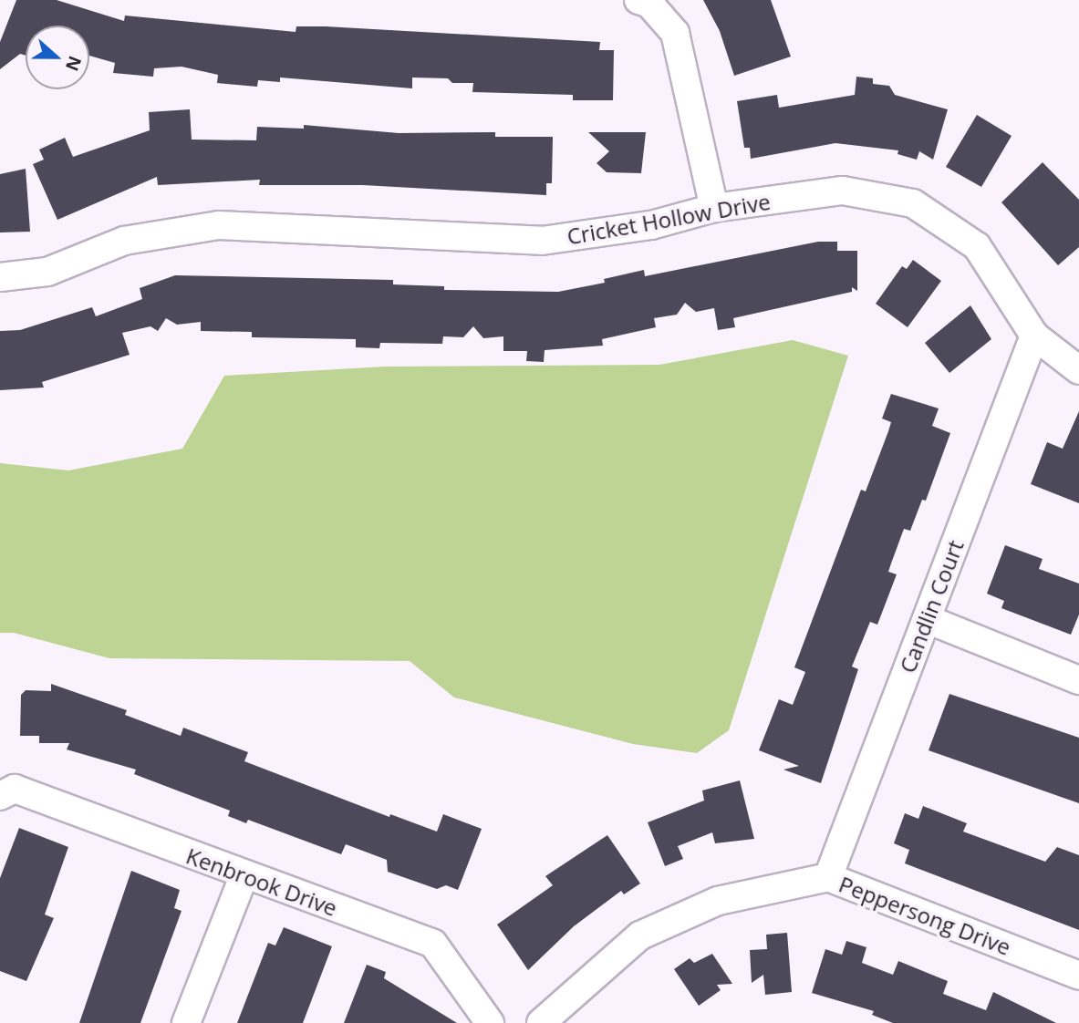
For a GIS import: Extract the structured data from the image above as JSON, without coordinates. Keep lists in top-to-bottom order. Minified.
{"streets":{"street":["Cricket Hollow Drive","Candlin Court","Kenbrook Drive","Peppersong Drive"]},"crossings":[["Cricket Hollow Drive","Candlin Court"],["Candlin Court","Peppersong Drive"]],"north":"right"}
